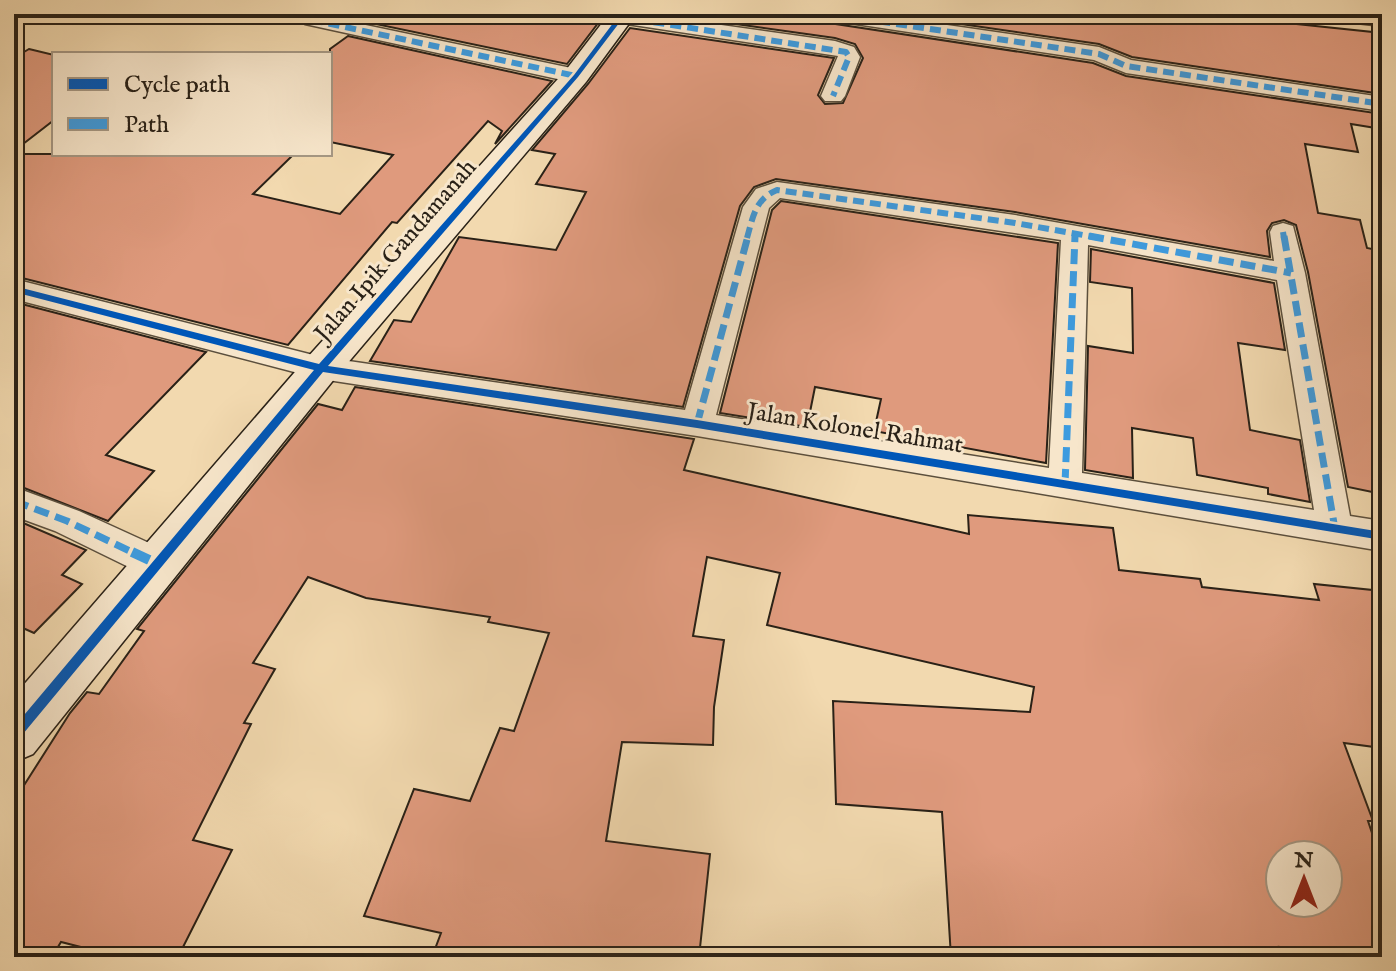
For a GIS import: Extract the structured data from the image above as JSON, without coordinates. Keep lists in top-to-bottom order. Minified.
{"streets":{"street":["Jalan Ipik Gandamanah","Jalan Kolonel Rahmat"]},"crossings":[["Jalan Ipik Gandamanah","Jalan Kolonel Rahmat"]],"legend":["Cycle path","Path"],"north":"top"}
